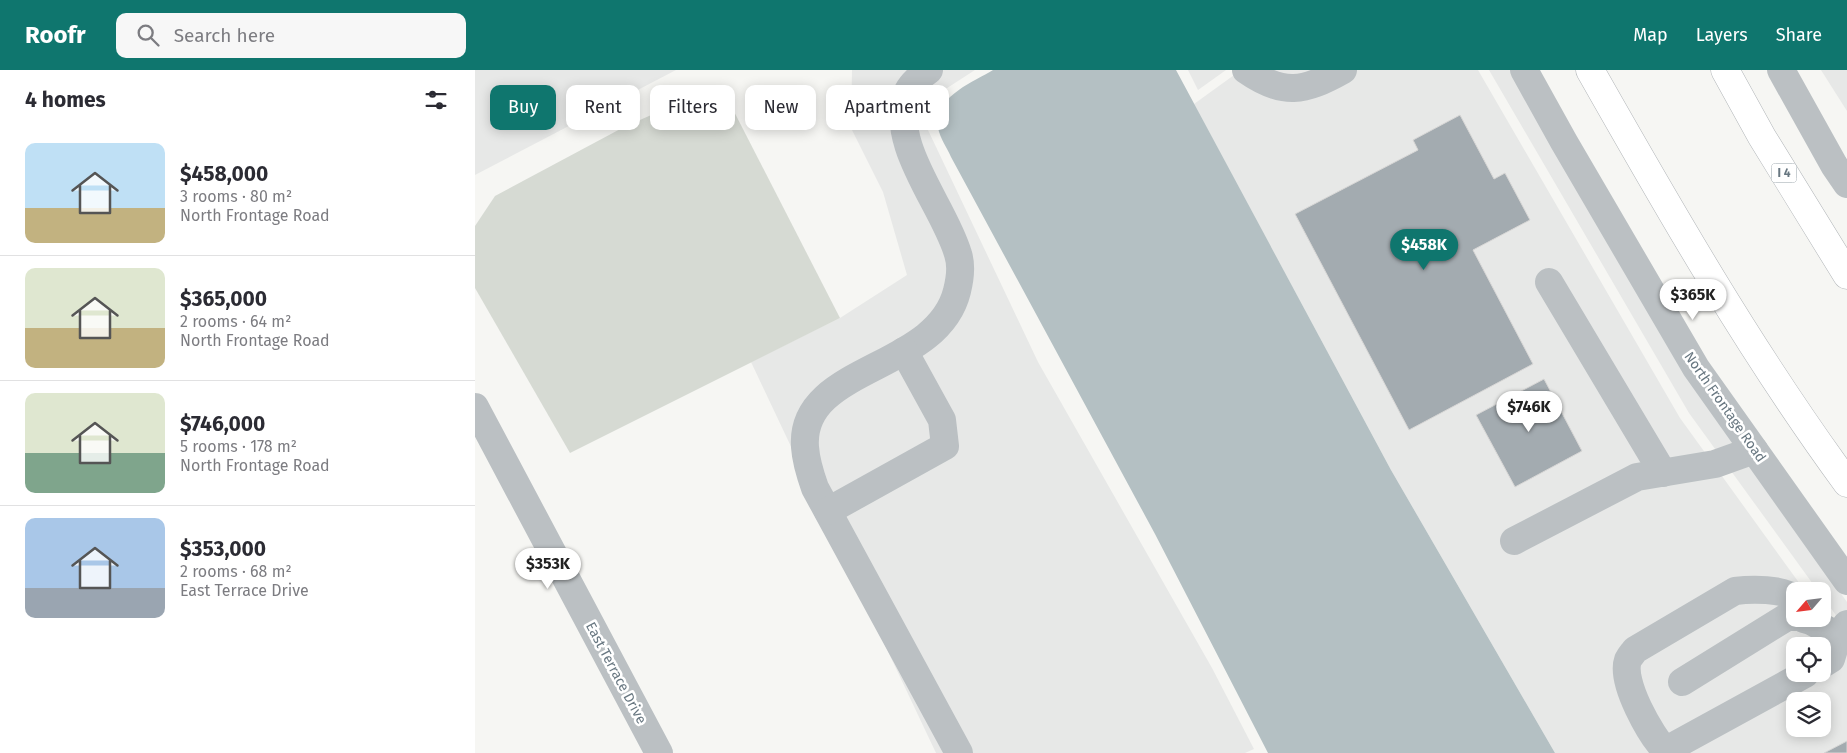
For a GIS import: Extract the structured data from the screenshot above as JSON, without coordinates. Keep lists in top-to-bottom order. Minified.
{"streets":{"highway":["I 4"],"street":["North Frontage Road","East Terrace Drive"]},"north":"bottom left","page":{"header":"Roofr","search":"Search here","nav":["Map","Layers","Share"],"heading":"4 homes","chip":["Buy","Rent","Filters","New","Apartment"],"list":[{"name":"$458,000","note":"3 rooms · 80 m² · North Frontage Road"},{"name":"$365,000","note":"2 rooms · 64 m² · North Frontage Road"},{"name":"$746,000","note":"5 rooms · 178 m² · North Frontage Road"},{"name":"$353,000","note":"2 rooms · 68 m² · East Terrace Drive"}],"price":["$458K","$365K","$746K","$353K"]}}
